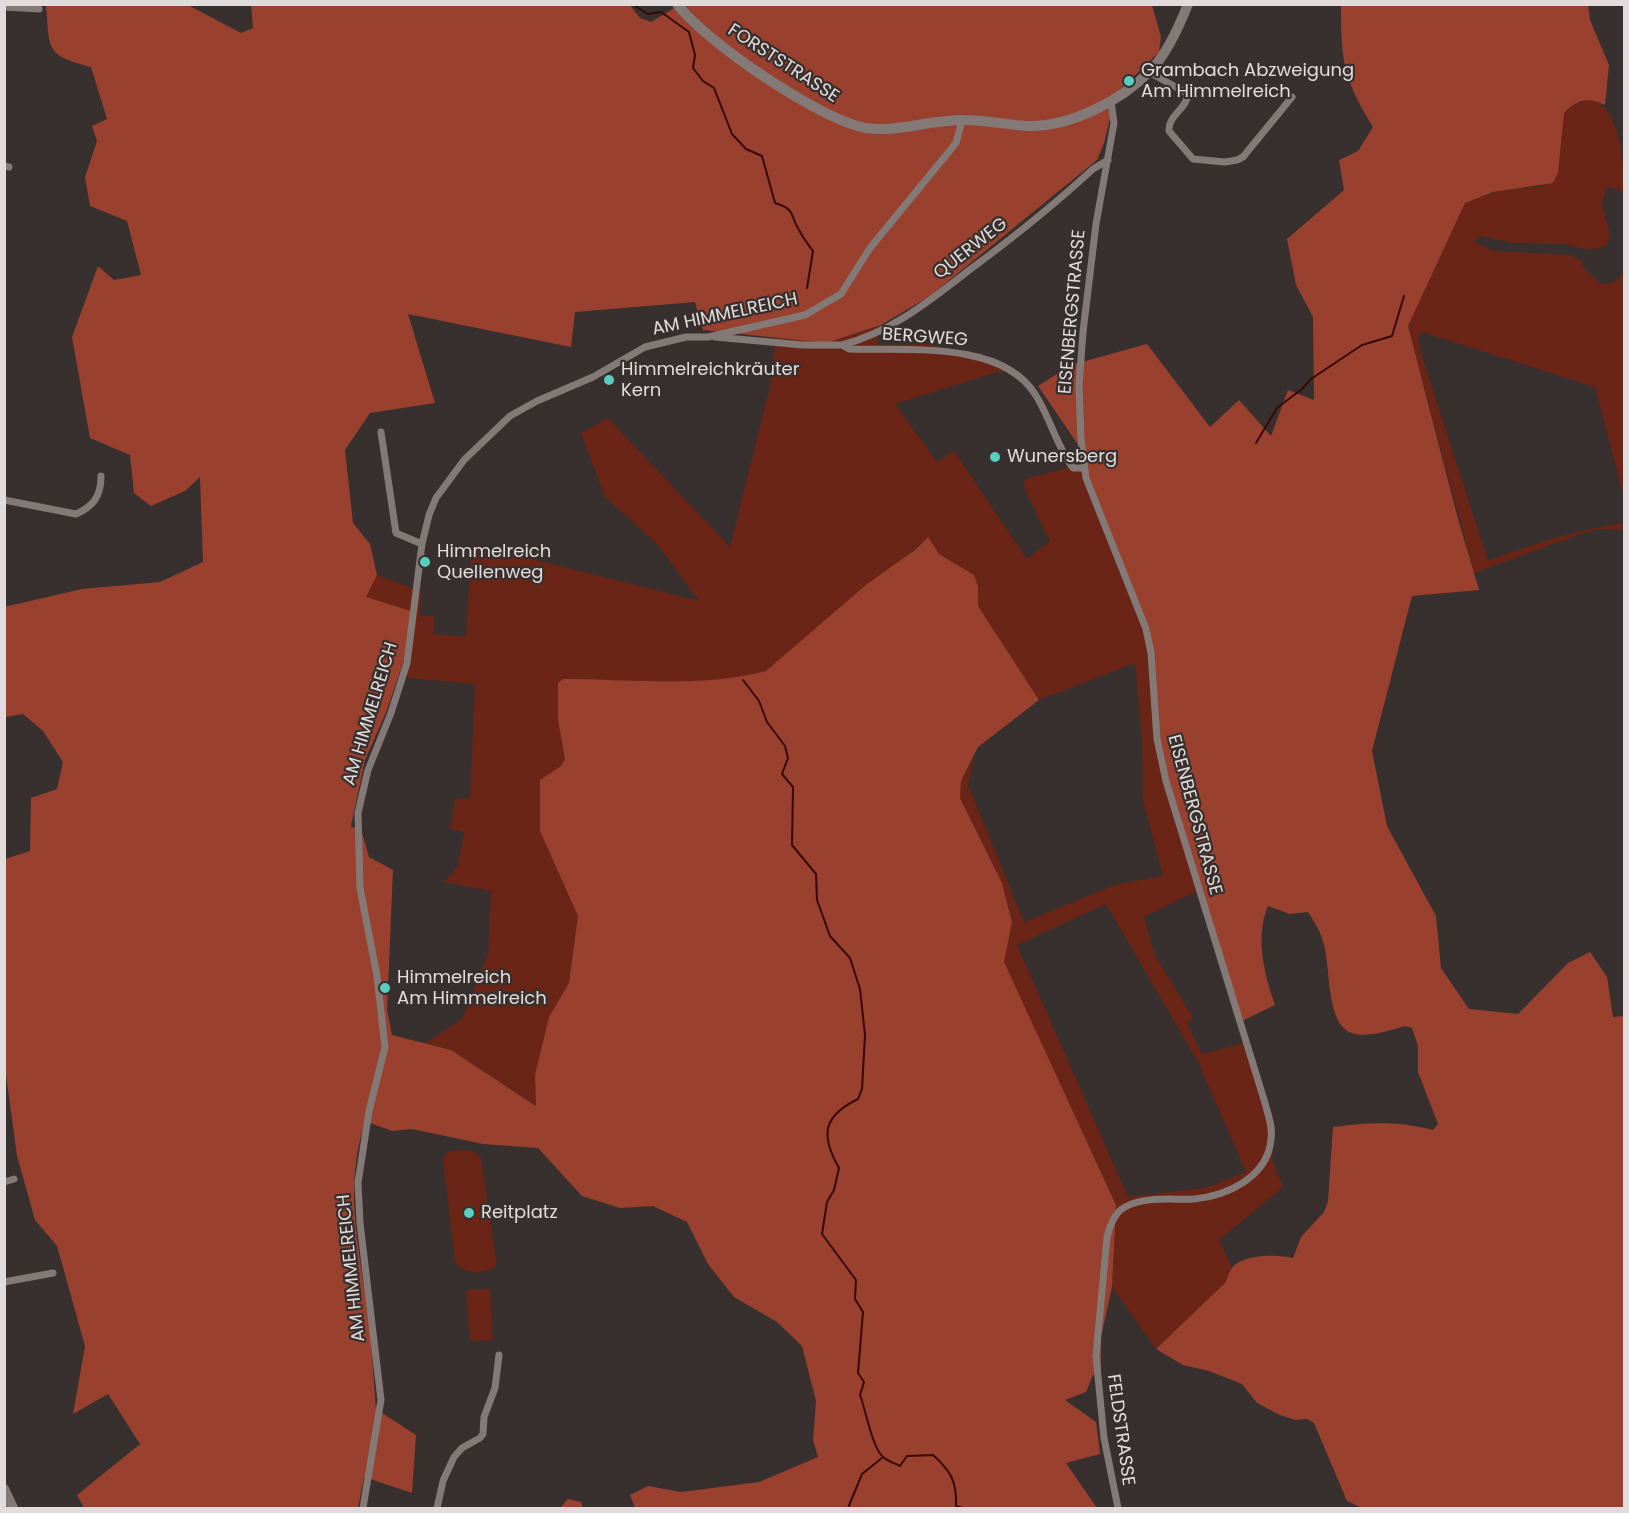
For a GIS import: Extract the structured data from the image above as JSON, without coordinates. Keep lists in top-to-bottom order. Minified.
{"streets":{"street":["FORSTSTRASSE","QUERWEG","EISENBERGSTRASSE","AM HIMMELREICH","BERGWEG","FELDSTRASSE"]},"crossings":[["FORSTSTRASSE","EISENBERGSTRASSE"],["FORSTSTRASSE","AM HIMMELREICH"],["QUERWEG","EISENBERGSTRASSE"],["QUERWEG","BERGWEG"],["EISENBERGSTRASSE","BERGWEG"],["EISENBERGSTRASSE","FELDSTRASSE"],["AM HIMMELREICH","BERGWEG"]],"places":["Grambach Abzweigung Am Himmelreich","Himmelreichkräuter Kern","Wunersberg","Himmelreich Quellenweg","Himmelreich Am Himmelreich","Reitplatz"]}
